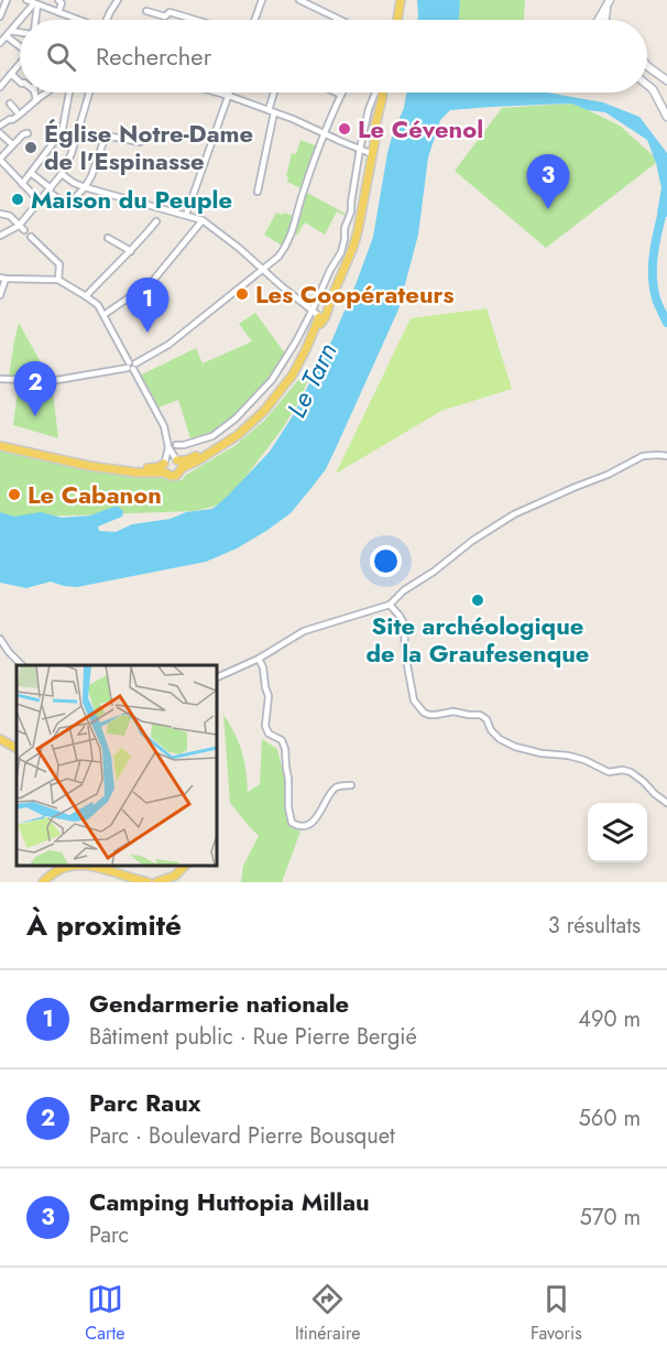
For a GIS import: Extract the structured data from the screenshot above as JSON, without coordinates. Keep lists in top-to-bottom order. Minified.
{"water":["Le Tarn"],"places":["Le Cévenol","Église Notre-Dame de l'Espinasse","Maison du Peuple","Les Coopérateurs","Le Cabanon","Site archéologique de la Graufesenque"],"page":{"search":"Rechercher","pins":["3","1","2"],"heading":["À proximité","3 résultats"],"list":[{"mark":"1","name":"Gendarmerie nationale","note":"Bâtiment public · Rue Pierre Bergié","value":"490 m"},{"mark":"2","name":"Parc Raux","note":"Parc · Boulevard Pierre Bousquet","value":"560 m"},{"mark":"3","name":"Camping Huttopia Millau","note":"Parc","value":"570 m"}],"nav":["Carte","Itinéraire","Favoris"]}}
